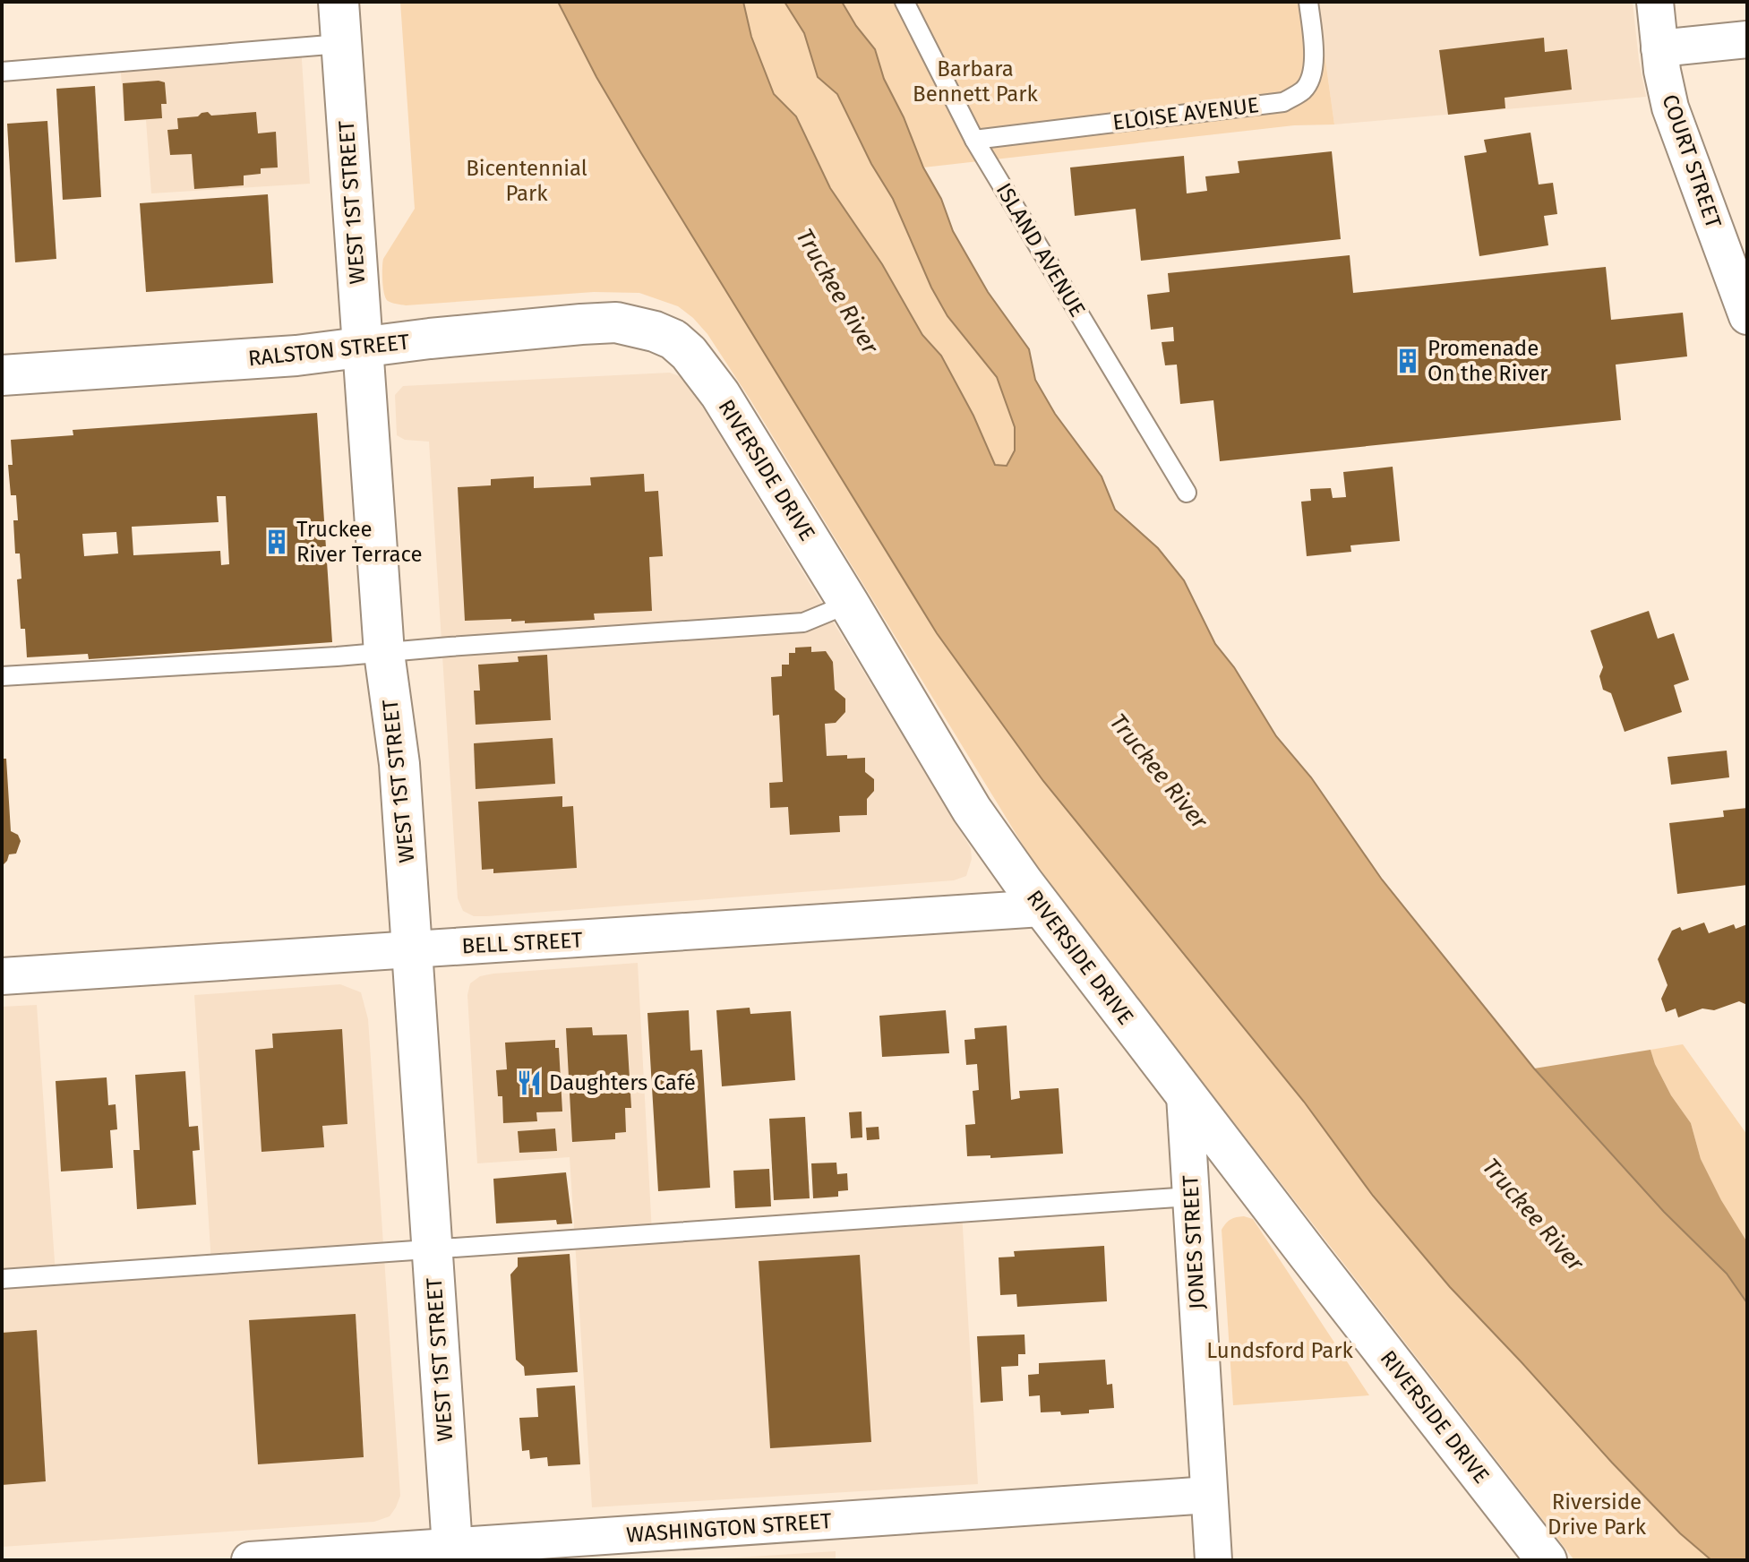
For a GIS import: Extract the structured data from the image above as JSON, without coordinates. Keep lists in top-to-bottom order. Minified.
{"streets":{"street":["COURT STREET","WEST 1ST STREET","RALSTON STREET","RIVERSIDE DRIVE","BELL STREET","JONES STREET","WASHINGTON STREET"],"lane":["ELOISE AVENUE","ISLAND AVENUE"]},"crossings":[["ELOISE AVENUE","ISLAND AVENUE"],["WEST 1ST STREET","RALSTON STREET"],["WEST 1ST STREET","BELL STREET"],["WEST 1ST STREET","WASHINGTON STREET"],["RALSTON STREET","RIVERSIDE DRIVE"],["RIVERSIDE DRIVE","BELL STREET"],["RIVERSIDE DRIVE","JONES STREET"],["JONES STREET","WASHINGTON STREET"]],"water":["Truckee River"],"parks":["Barbara Bennett Park","Bicentennial Park","Lundsford Park","Riverside Drive Park"],"places":{"building":["Promenade On the River","Truckee River Terrace"],"restaurant":["Daughters Café"]}}
